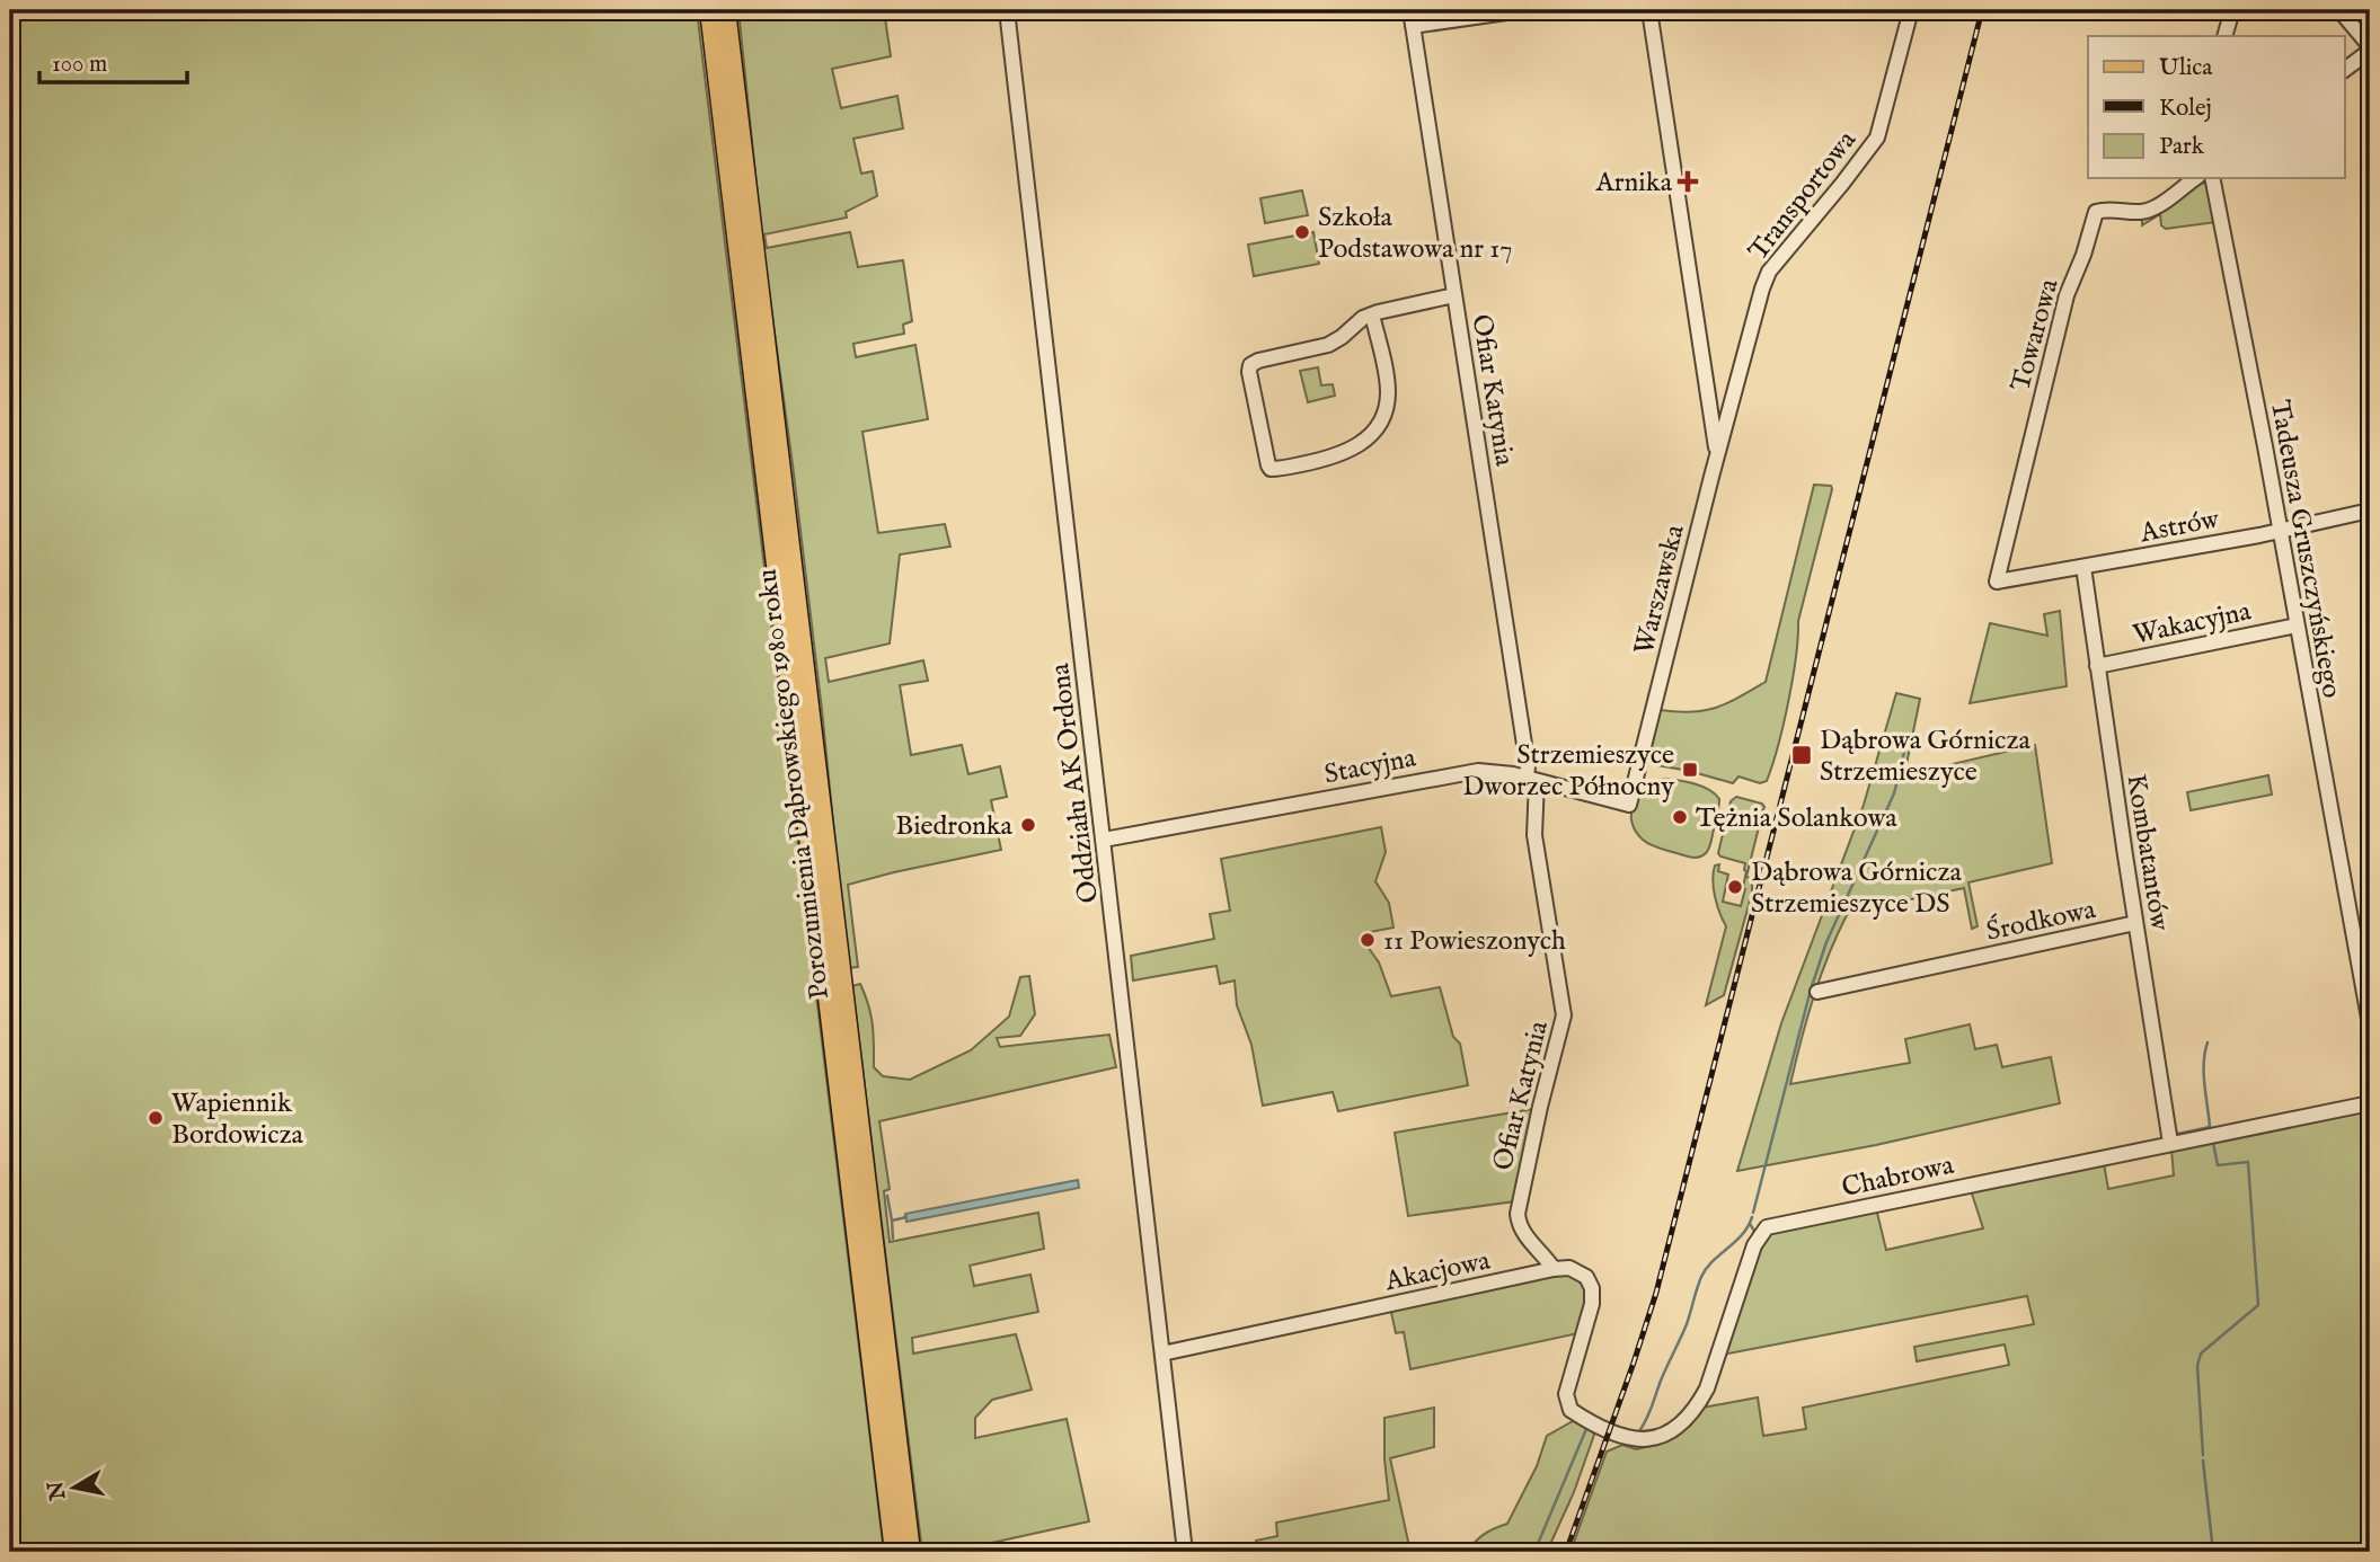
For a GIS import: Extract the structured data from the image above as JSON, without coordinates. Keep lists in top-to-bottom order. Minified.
{"streets":{"main road":["Porozumienia Dąbrowskiego 1980 roku"],"street":["Transportowa","Towarowa","Ofiar Katynia","Astrów","Tadeusza Gruszczyńskiego","Warszawska","Wakacyjna","Stacyjna","Oddziału AK Ordona","Kombatantów","Środkowa","Chabrowa","Akacjowa"]},"crossings":[["Transportowa","Warszawska"],["Towarowa","Astrów"],["Ofiar Katynia","Stacyjna"],["Ofiar Katynia","Chabrowa"],["Ofiar Katynia","Akacjowa"],["Astrów","Tadeusza Gruszczyńskiego"],["Astrów","Kombatantów"],["Tadeusza Gruszczyńskiego","Wakacyjna"],["Warszawska","Stacyjna"],["Wakacyjna","Kombatantów"],["Stacyjna","Oddziału AK Ordona"],["Oddziału AK Ordona","Akacjowa"],["Kombatantów","Środkowa"],["Kombatantów","Chabrowa"],["Chabrowa","Akacjowa"]],"places":{"health":["Arnika"],"other":["Szkoła Podstawowa nr 17","Tężnia Solankowa","Biedronka","Dąbrowa Górnicza Strzemieszyce DS","11 Powieszonych","Wapiennik Bordowicza"],"transit":["Dąbrowa Górnicza Strzemieszyce","Strzemieszyce Dworzec Północny"]},"legend":["Ulica","Kolej","Park"],"scale_bar":"100 m","north":"left"}
